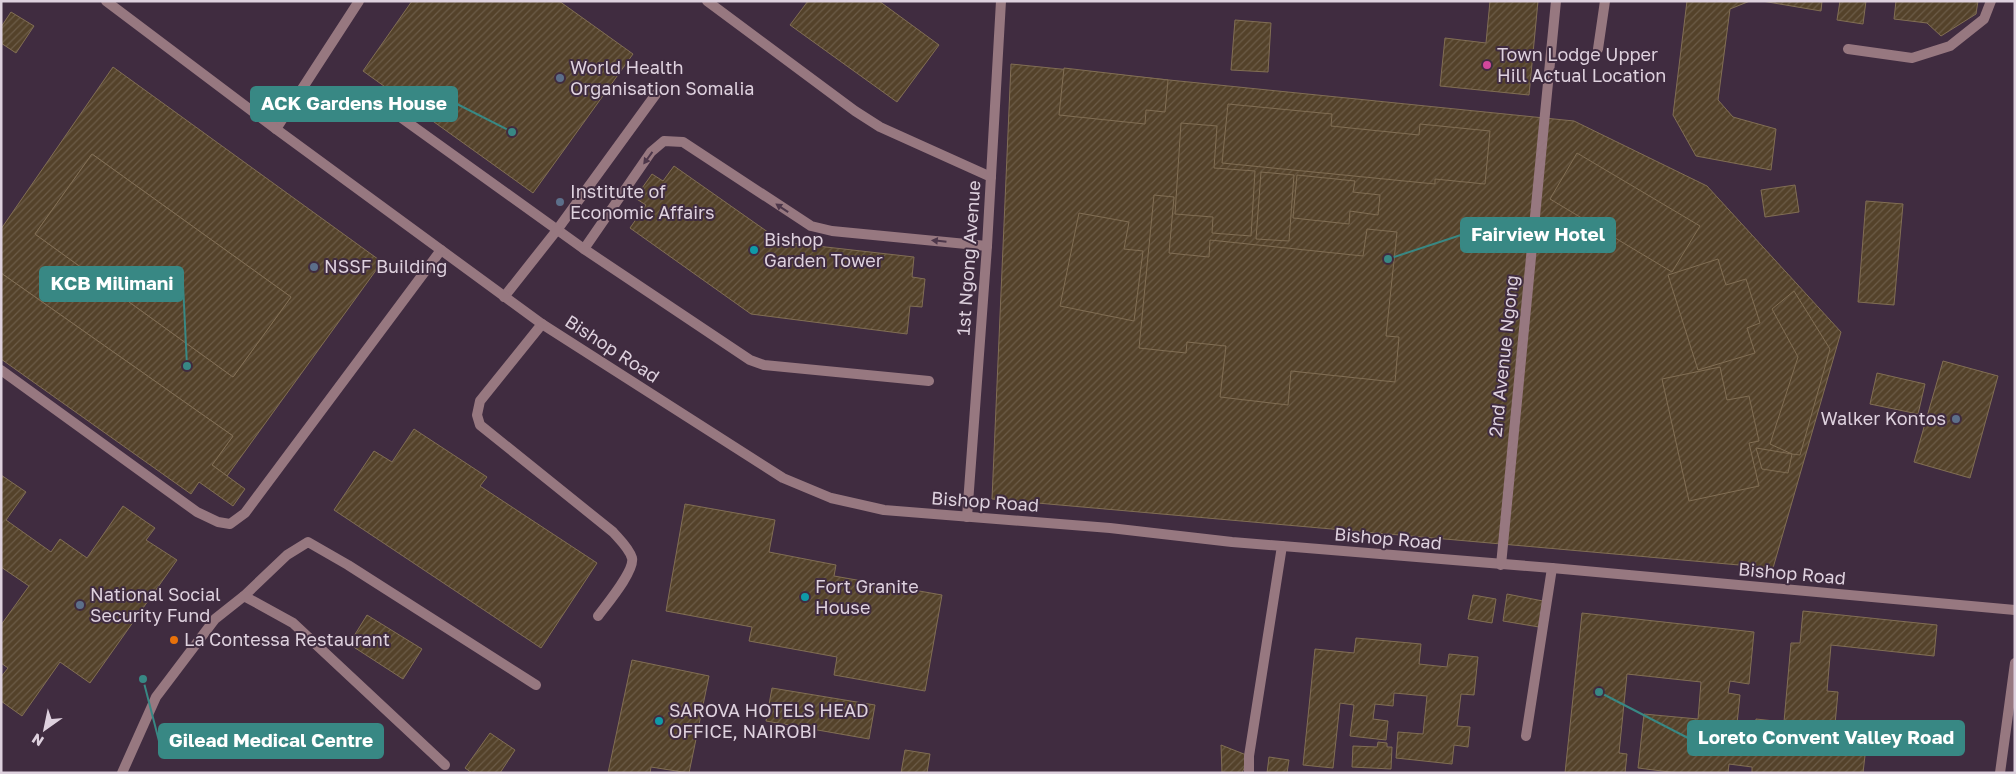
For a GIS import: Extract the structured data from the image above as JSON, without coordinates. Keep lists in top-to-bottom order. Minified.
{"streets":{"street":["1st Ngong Avenue","Bishop Road","2nd Avenue Ngong"]},"crossings":[["1st Ngong Avenue","Bishop Road"],["Bishop Road","2nd Avenue Ngong"]],"places":["Town Lodge Upper Hill Actual Location","World Health Organisation Somalia","ACK Gardens House","Institute of Economic Affairs","Bishop Garden Tower","Fairview Hotel","NSSF Building","KCB Milimani","Walker Kontos","Fort Granite House","National Social Security Fund","La Contessa Restaurant","Gilead Medical Centre","Loreto Convent Valley Road","SAROVA HOTELS HEAD OFFICE, NAIROBI"],"north":"bottom left"}
